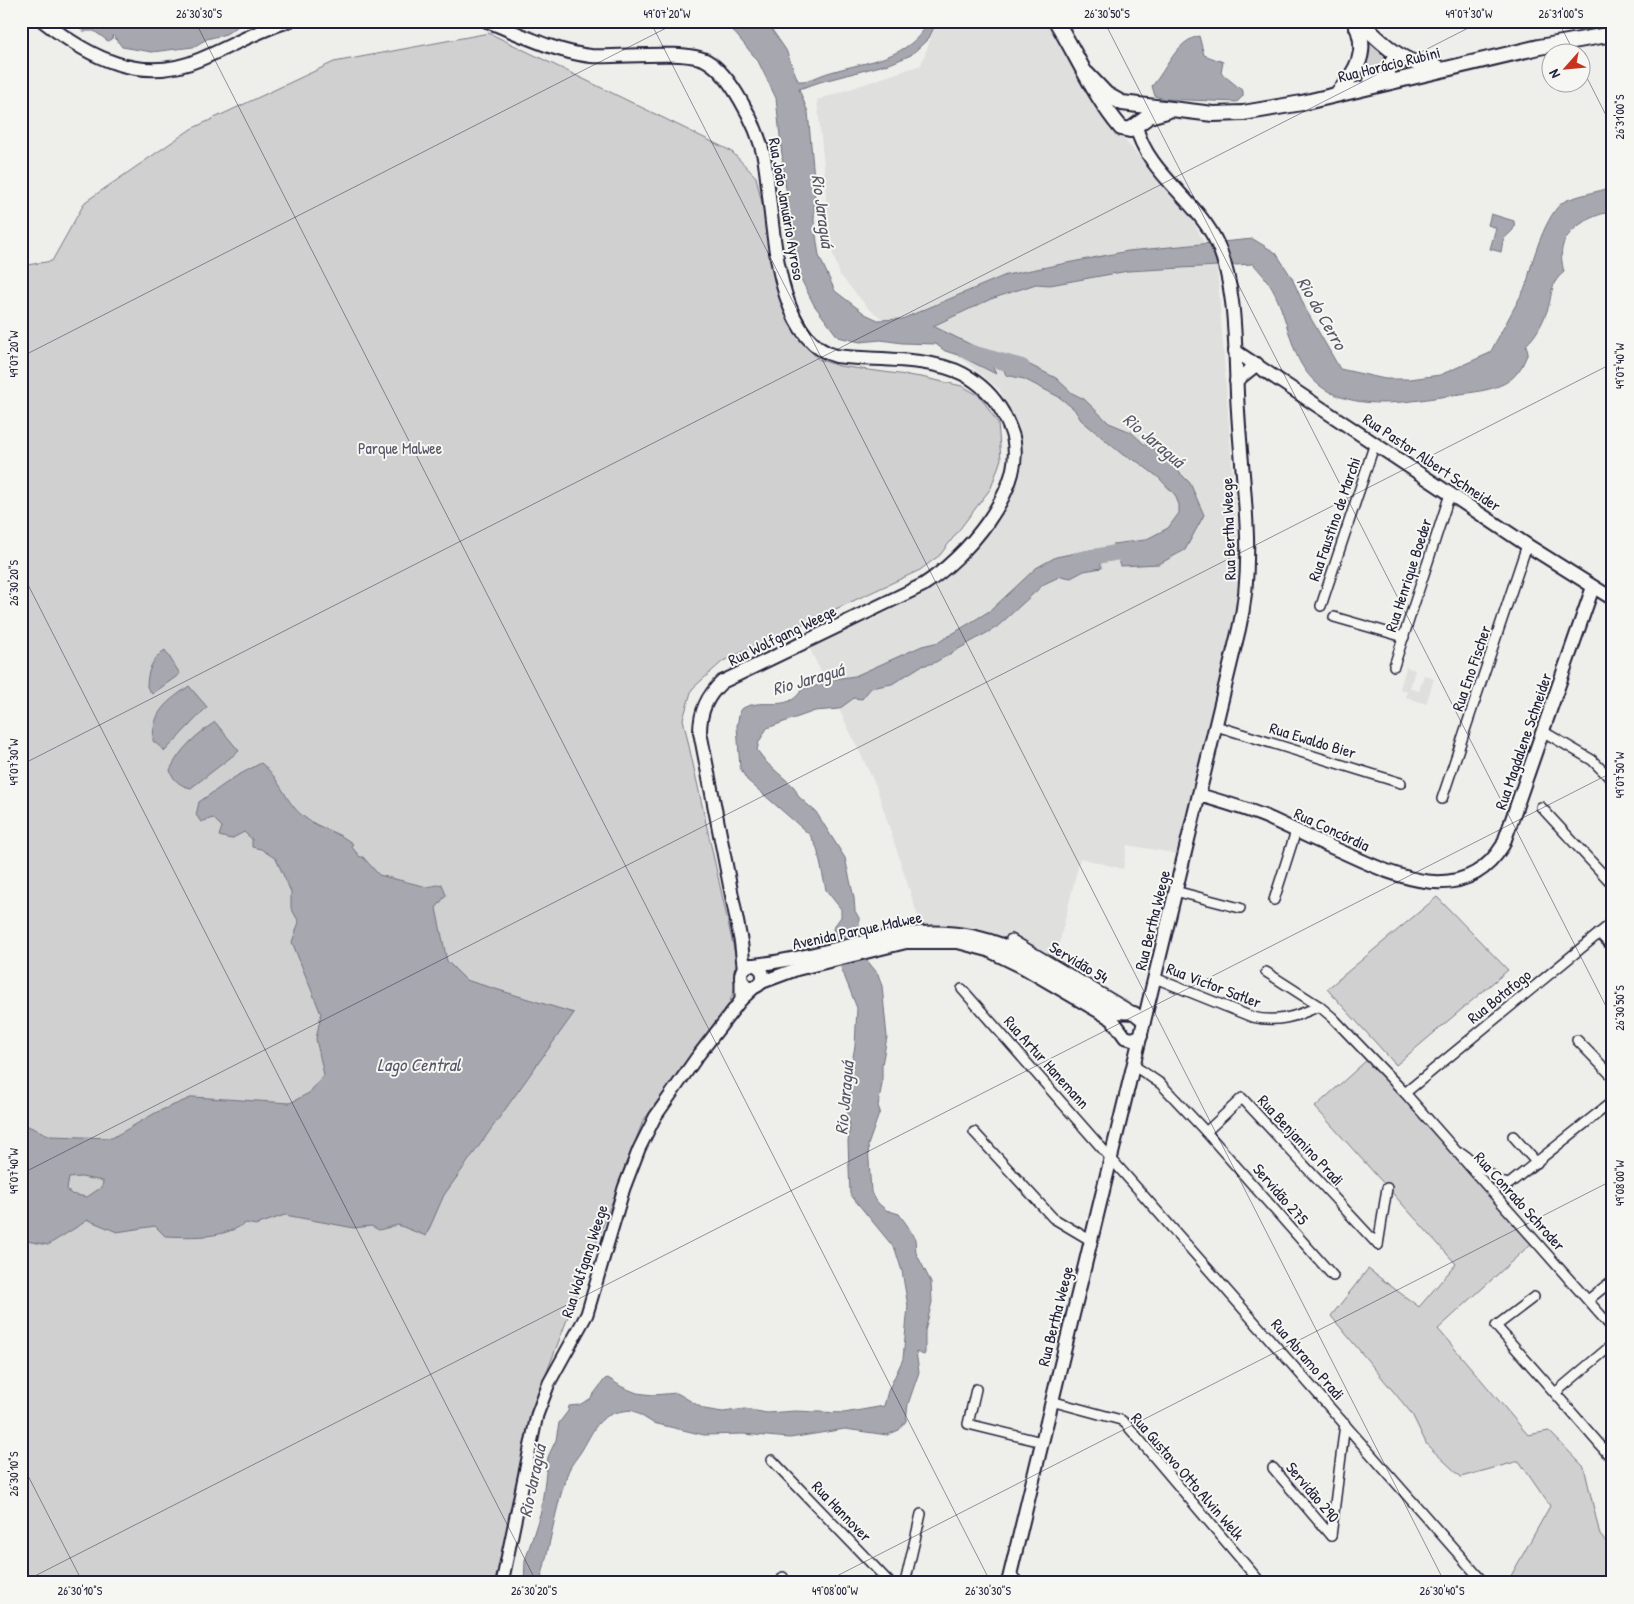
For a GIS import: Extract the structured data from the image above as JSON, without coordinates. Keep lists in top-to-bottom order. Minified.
{"streets":{"main road":["Rua Horácio Rubini","Rua João Januário Ayroso","Rua Pastor Albert Schneider","Rua Bertha Weege","Rua Wolfgang Weege","Rua Magdalene Schneider","Rua Concórdia","Avenida Parque Malwee"],"street":["Rua Faustino de Marchi","Rua Henrique Boeder","Rua Eno Fischer","Rua Ewaldo Bier","Servidão 54","Rua Victor Satler","Rua Botafogo","Rua Artur Hanemann","Rua Benjamino Pradi","Servidão 275","Rua Conrado Schroder","Rua Abramo Pradi","Rua Gustavo Otto Alvin Welk","Servidão 290","Rua Hannover"]},"crossings":[["Rua Horácio Rubini","Rua Bertha Weege"],["Rua João Januário Ayroso","Rua Wolfgang Weege"],["Rua Pastor Albert Schneider","Rua Faustino de Marchi"],["Rua Pastor Albert Schneider","Rua Bertha Weege"],["Rua Pastor Albert Schneider","Rua Henrique Boeder"],["Rua Pastor Albert Schneider","Rua Eno Fischer"],["Rua Pastor Albert Schneider","Rua Magdalene Schneider"],["Rua Bertha Weege","Rua Ewaldo Bier"],["Rua Bertha Weege","Rua Concórdia"],["Rua Bertha Weege","Avenida Parque Malwee"],["Rua Bertha Weege","Servidão 54"],["Rua Bertha Weege","Rua Victor Satler"],["Rua Bertha Weege","Rua Artur Hanemann"],["Rua Bertha Weege","Rua Abramo Pradi"],["Rua Bertha Weege","Rua Gustavo Otto Alvin Welk"],["Rua Wolfgang Weege","Avenida Parque Malwee"],["Rua Magdalene Schneider","Rua Concórdia"],["Avenida Parque Malwee","Servidão 54"],["Rua Botafogo","Rua Conrado Schroder"],["Rua Artur Hanemann","Rua Abramo Pradi"],["Rua Benjamino Pradi","Servidão 275"],["Rua Abramo Pradi","Servidão 290"]],"water":["Rio Jaraguá","Rio do Cerro","Lago Central"],"parks":["Parque Malwee"],"north":"bottom left","coordinates":["26°30'30\"S","49°07'20\"W","26°30'50\"S","49°07'30\"W","26°31'00\"S","49°07'40\"W","26°30'20\"S","49°07'50\"W","49°08'00\"W","26°30'10\"S","26°30'40\"S"]}
